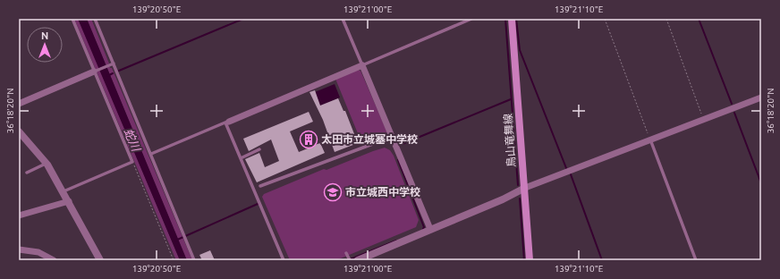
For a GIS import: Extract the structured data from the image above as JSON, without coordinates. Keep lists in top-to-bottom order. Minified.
{"streets":{"main road":["鳥山竜舞線"]},"water":["蛇川"],"places":{"building":["太田市立城塞中学校"],"school or university":["市立城西中学校"]},"north":"top","coordinates":["139°20'50\"E","139°21'00\"E","139°21'10\"E","36°18'20\"N"]}
